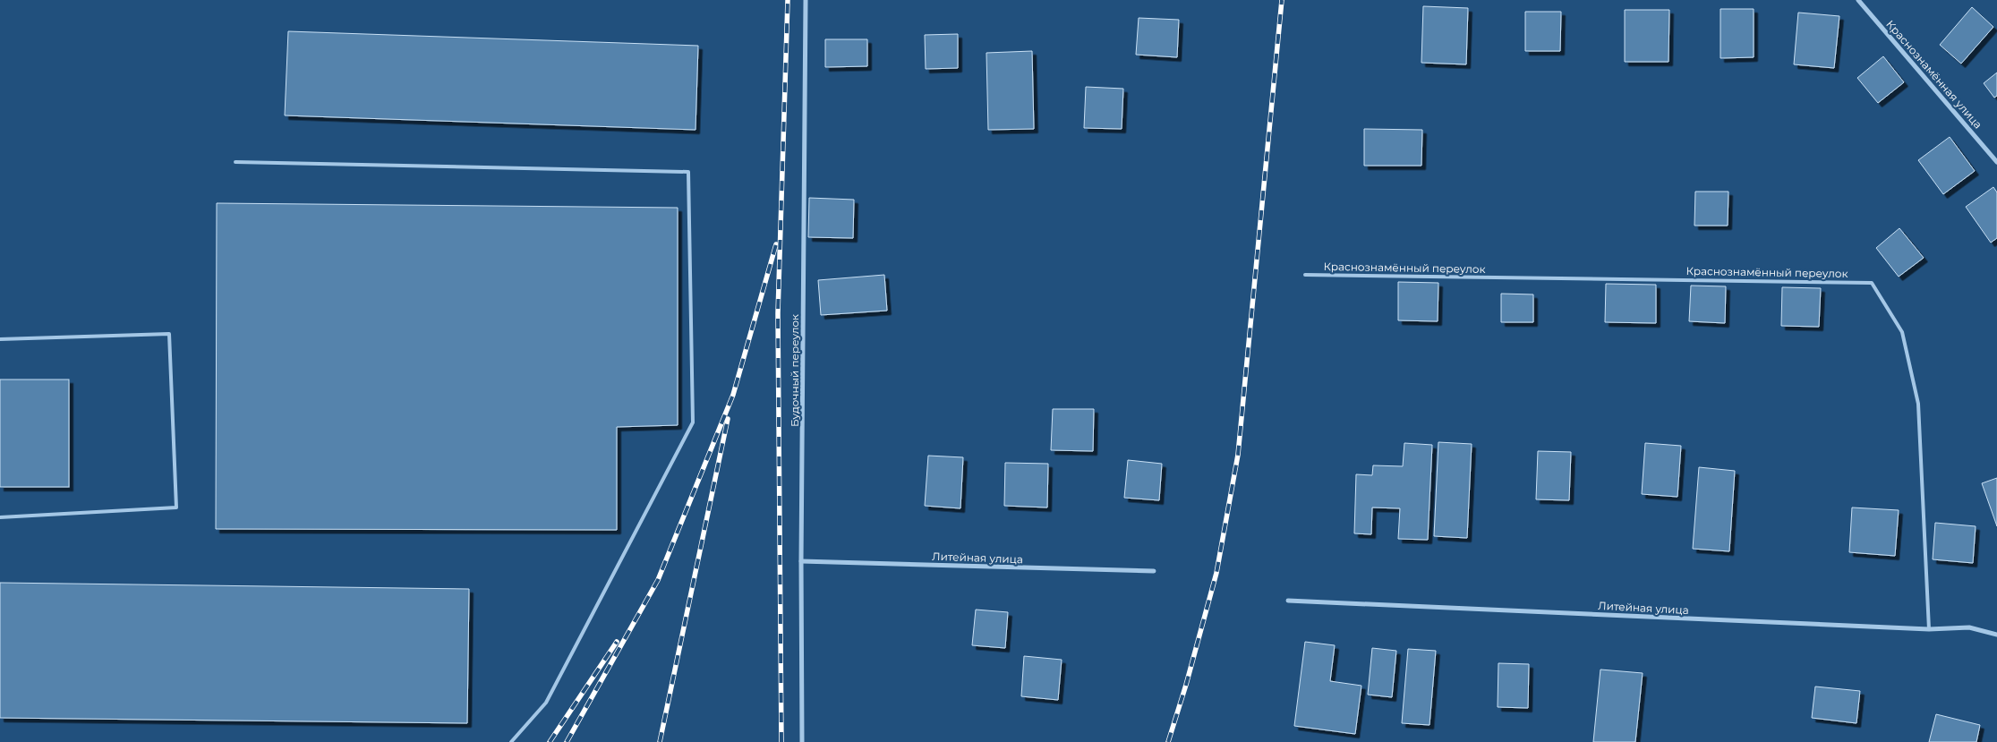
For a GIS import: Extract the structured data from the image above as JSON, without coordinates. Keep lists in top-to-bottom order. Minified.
{"streets":{"street":["Краснознамённая улица","Будочный переулок","Литейная улица"],"lane":["Краснознамённый переулок"]},"crossings":[["Краснознамённый переулок","Литейная улица"],["Будочный переулок","Литейная улица"]]}
